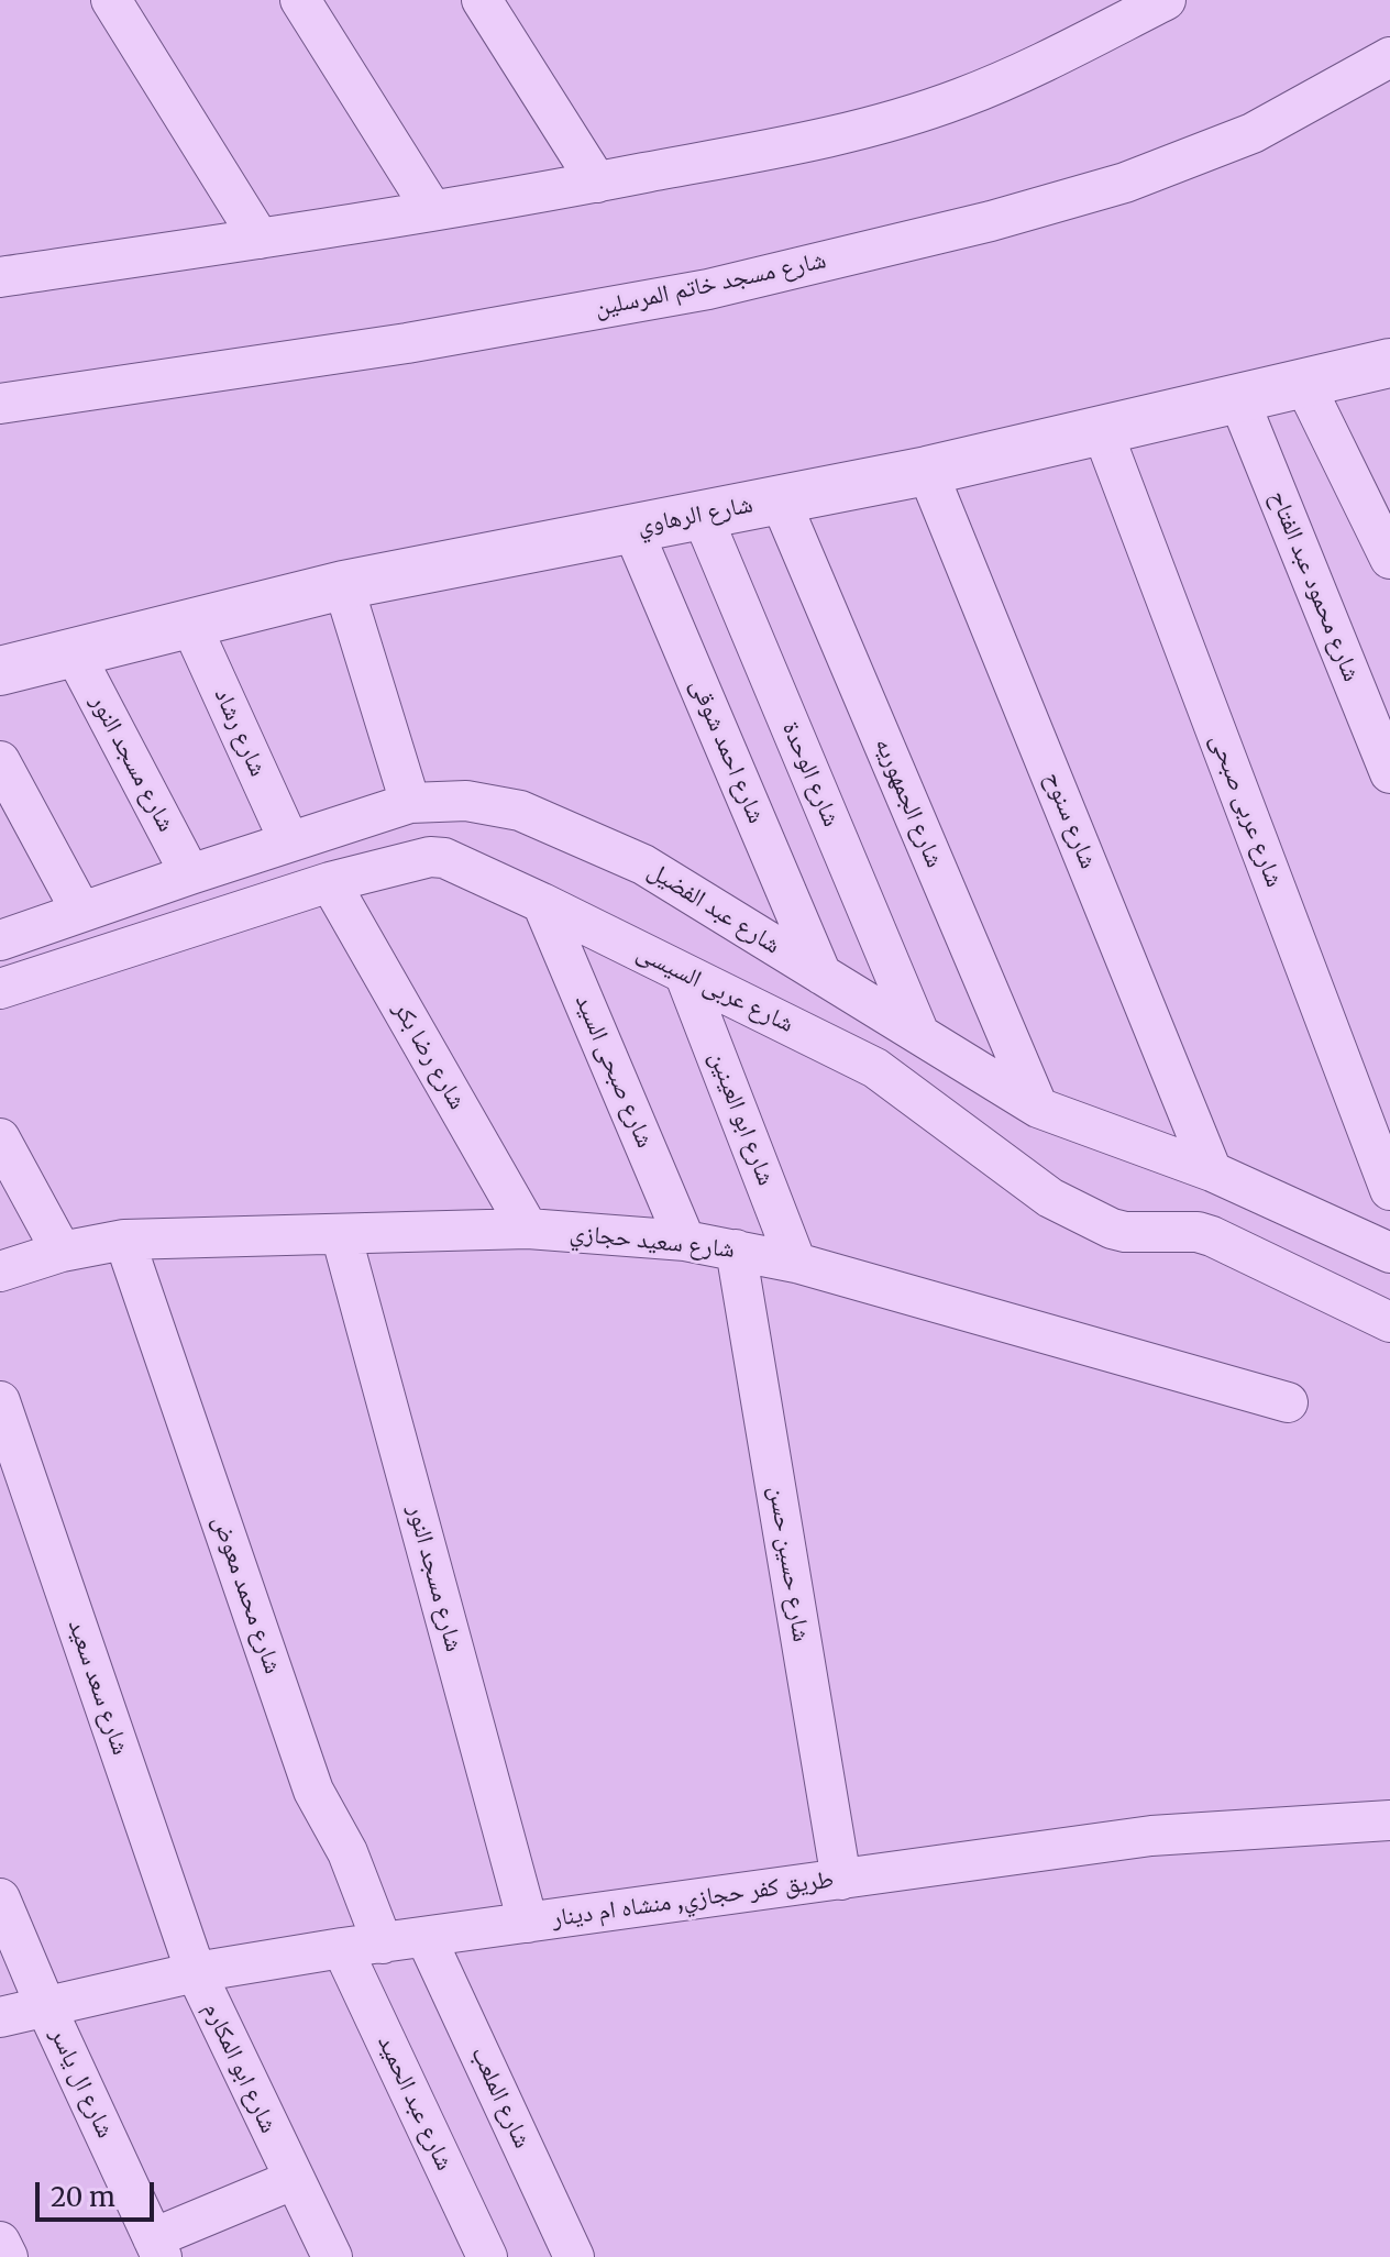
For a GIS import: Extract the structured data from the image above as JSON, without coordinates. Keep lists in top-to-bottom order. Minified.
{"streets":{"street":["شارع مسجد خاتم المرسلين","شارع الرهاوي","شارع محمود عبد الفتاح","شارع رشاد","شارع احمد شوقى","شارع مسجد النور","شارع الوحدة","شارع الجمهوريه","شارع عربى صبحى","شارع سنوح","شارع عبد الفضيل","شارع عربى السيسى","شارع رضا بكر","شارع صبحى السيد","شارع ابو العينين","شارع سعيد حجازي","شارع حسين حسن","شارع محمد معوض","شارع سعد سعيد","طريق كفر حجازي, منشاه ام دينار","شارع ابو المكارم","شارع ال ياسر","شارع الملعب","شارع عبد الحميد"]},"crossings":[["شارع الرهاوي","شارع محمود عبد الفتاح"],["شارع الرهاوي","شارع رشاد"],["شارع الرهاوي","شارع احمد شوقى"],["شارع الرهاوي","شارع مسجد النور"],["شارع الرهاوي","شارع الوحدة"],["شارع الرهاوي","شارع الجمهوريه"],["شارع الرهاوي","شارع عربى صبحى"],["شارع الرهاوي","شارع سنوح"],["شارع رشاد","شارع عبد الفضيل"],["شارع احمد شوقى","شارع عبد الفضيل"],["شارع مسجد النور","شارع عبد الفضيل"],["شارع مسجد النور","شارع سعيد حجازي"],["شارع مسجد النور","طريق كفر حجازي, منشاه ام دينار"],["شارع الوحدة","شارع عبد الفضيل"],["شارع الجمهوريه","شارع عبد الفضيل"],["شارع سنوح","شارع عبد الفضيل"],["شارع عربى السيسى","شارع رضا بكر"],["شارع عربى السيسى","شارع صبحى السيد"],["شارع عربى السيسى","شارع ابو العينين"],["شارع رضا بكر","شارع سعيد حجازي"],["شارع صبحى السيد","شارع سعيد حجازي"],["شارع ابو العينين","شارع سعيد حجازي"],["شارع سعيد حجازي","شارع حسين حسن"],["شارع سعيد حجازي","شارع محمد معوض"],["شارع حسين حسن","طريق كفر حجازي, منشاه ام دينار"],["شارع محمد معوض","طريق كفر حجازي, منشاه ام دينار"],["شارع سعد سعيد","طريق كفر حجازي, منشاه ام دينار"],["شارع سعد سعيد","شارع ابو المكارم"],["طريق كفر حجازي, منشاه ام دينار","شارع ابو المكارم"],["طريق كفر حجازي, منشاه ام دينار","شارع ال ياسر"],["طريق كفر حجازي, منشاه ام دينار","شارع الملعب"],["طريق كفر حجازي, منشاه ام دينار","شارع عبد الحميد"]],"scale_bar":"20 m"}
